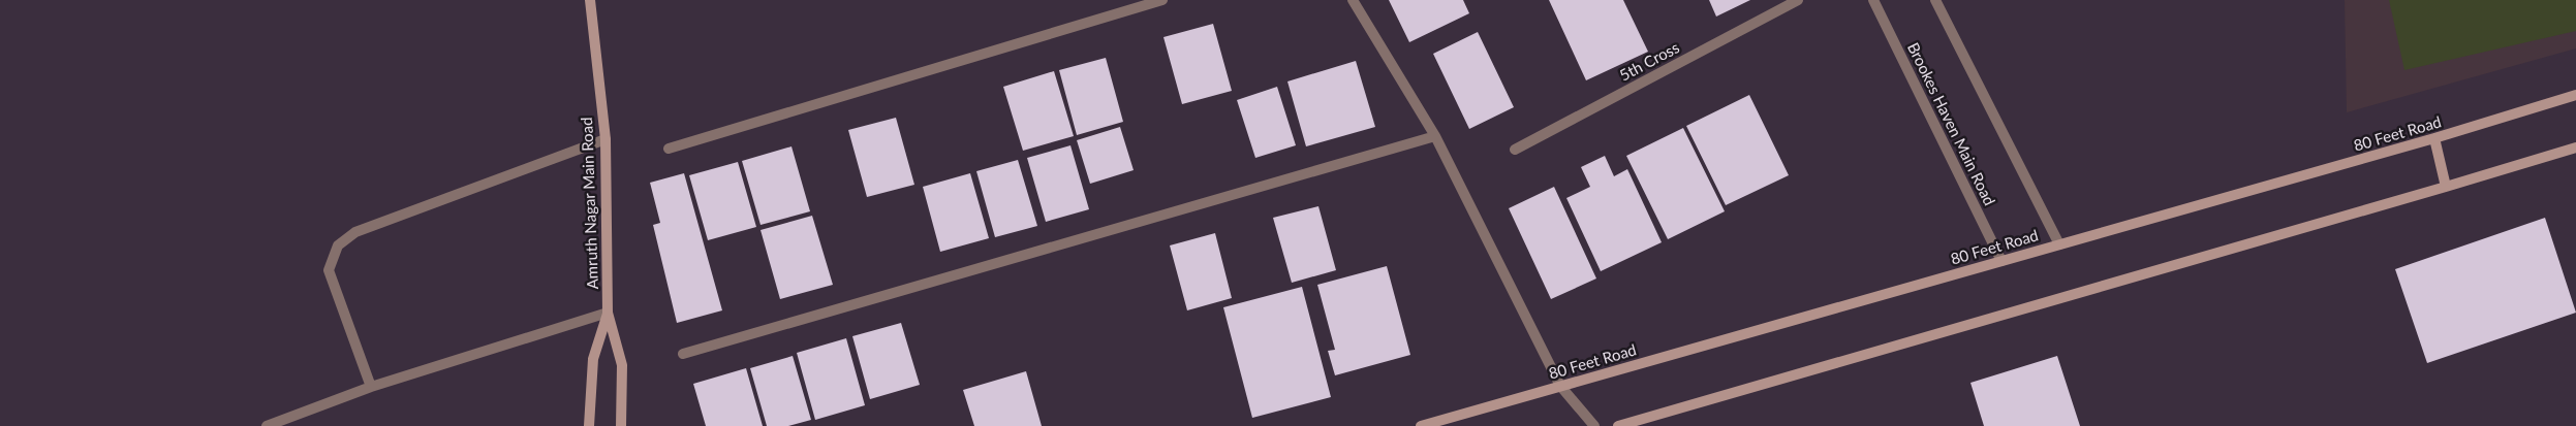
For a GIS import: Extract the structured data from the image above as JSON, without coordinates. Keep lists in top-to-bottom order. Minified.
{"streets":{"main road":["80 Feet Road","Amruth Nagar Main Road"],"street":["5th Cross","Brookes Haven Main Road"]},"crossings":[["Brookes Haven Main Road","80 Feet Road"]]}
